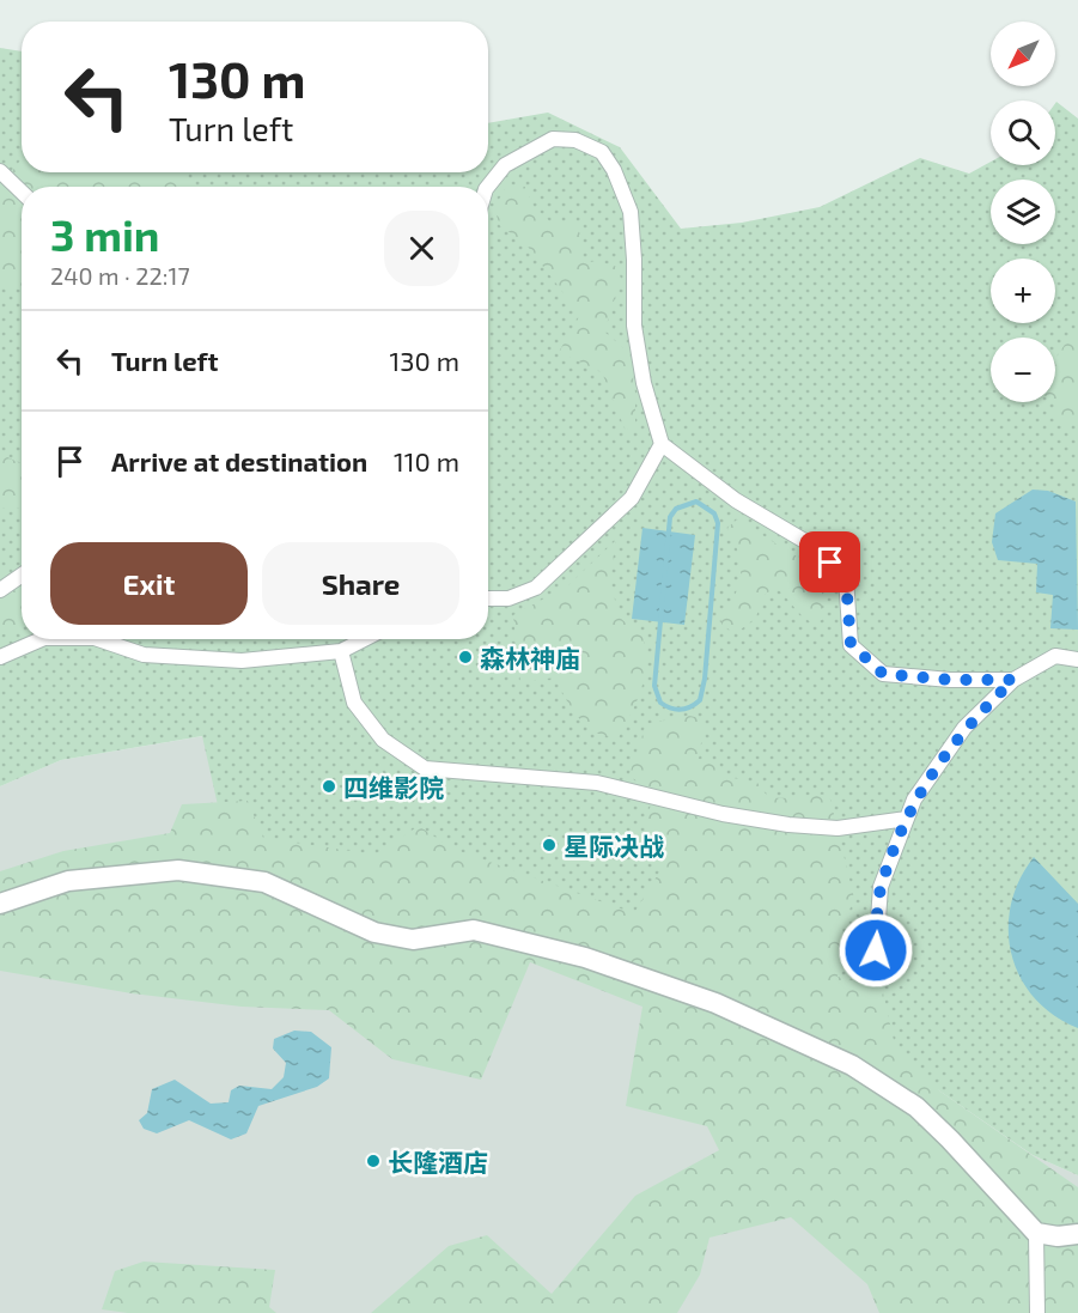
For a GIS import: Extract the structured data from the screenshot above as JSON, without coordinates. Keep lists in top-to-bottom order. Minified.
{"places":["森林神庙","四维影院","星际决战","长隆酒店"],"north":"bottom left","page":{"map_buttons":["+","−"],"turn":["130 m","Turn left"],"heading":["3 min","240 m · 22:17"],"list":[{"name":"Turn left","value":"130 m"},{"name":"Arrive at destination","value":"110 m"}],"buttons":["Exit","Share"]}}
